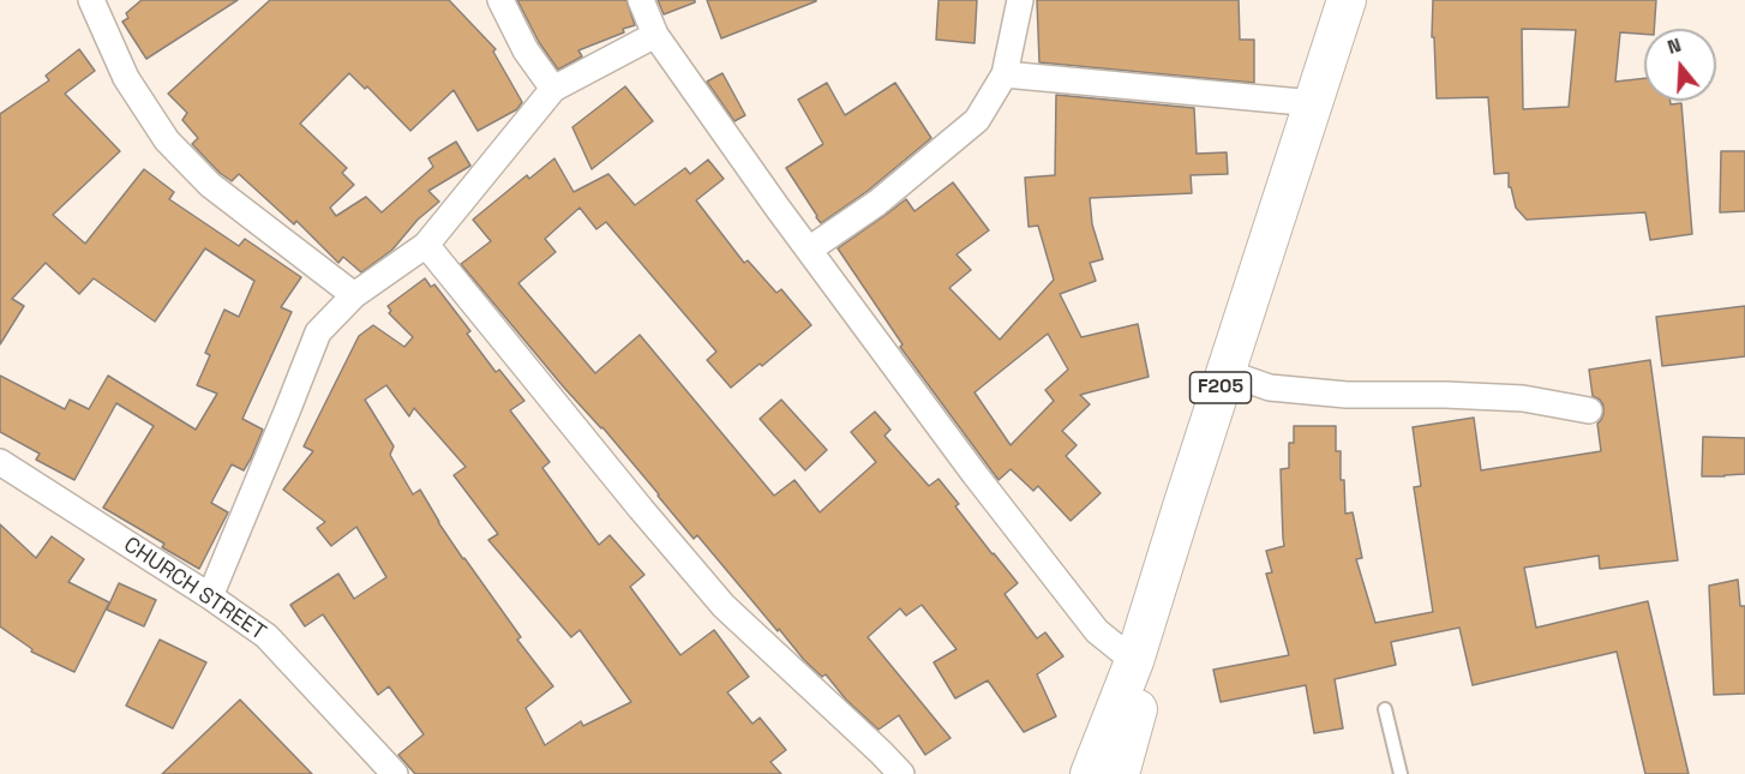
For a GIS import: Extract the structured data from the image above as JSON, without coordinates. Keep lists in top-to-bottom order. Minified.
{"streets":{"main road":["F205"],"street":["CHURCH STREET"]},"north":"top"}
